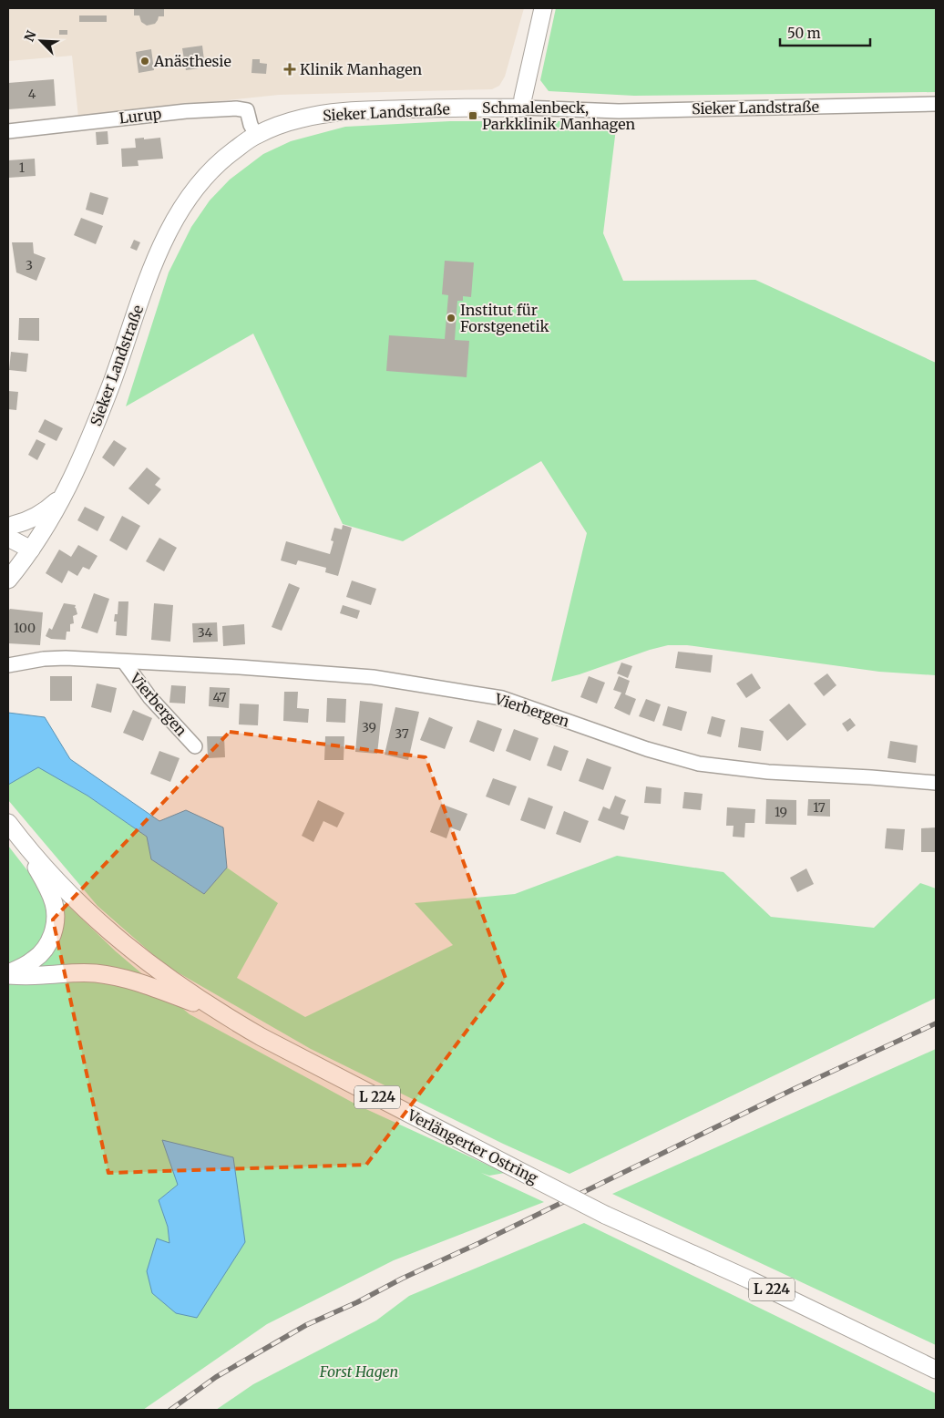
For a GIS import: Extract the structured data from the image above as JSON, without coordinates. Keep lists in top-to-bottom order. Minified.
{"streets":{"main road":["Sieker Landstraße","L 224","Verlängerter Ostring"],"street":["Lurup","Vierbergen"]},"crossings":[["Sieker Landstraße","Lurup"],["L 224","Verlängerter Ostring"]],"parks":["Forst Hagen"],"places":{"other":["Anästhesie","Institut für Forstgenetik"],"health":["Klinik Manhagen"],"transit":["Schmalenbeck, Parkklinik Manhagen"]},"house_numbers":["4","1","3","100","34","47","39","37","17","19"],"scale_bar":"50 m","north":"top left"}
